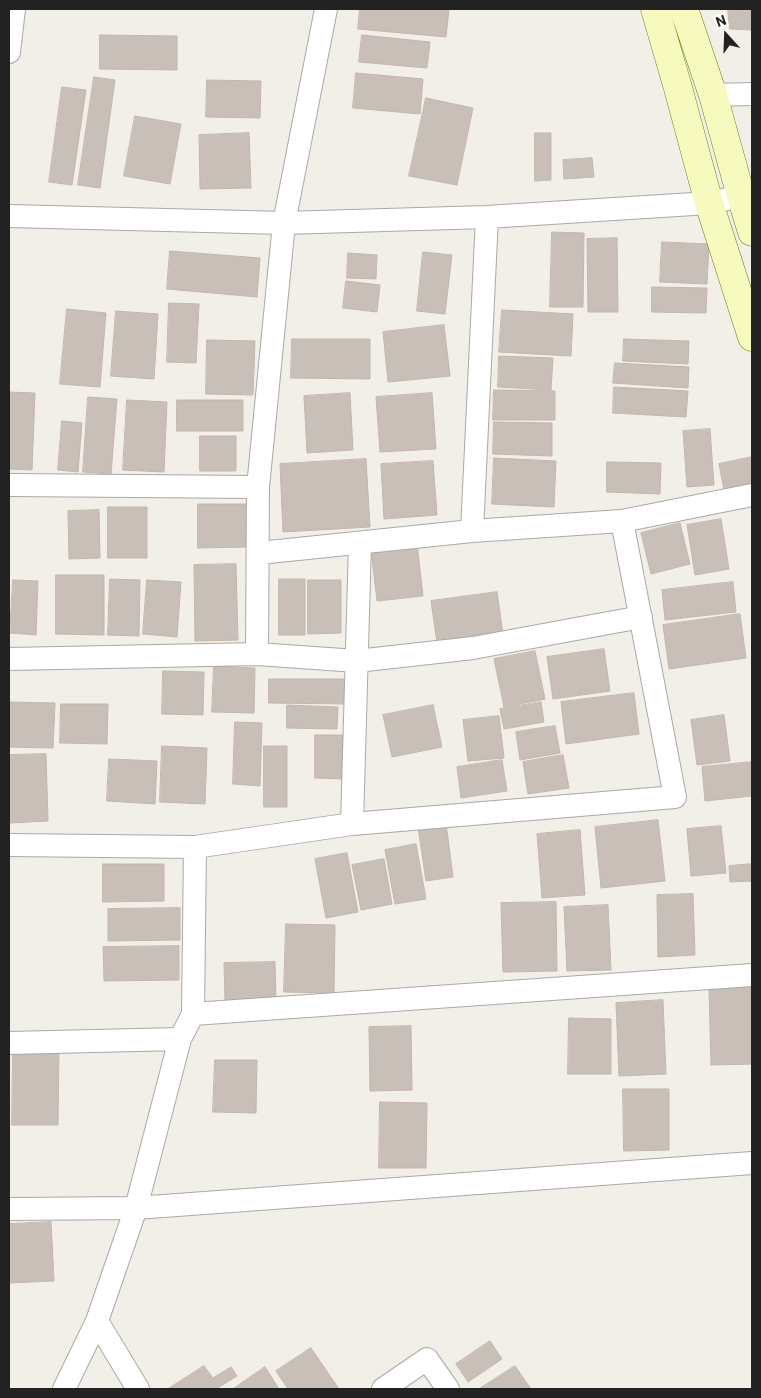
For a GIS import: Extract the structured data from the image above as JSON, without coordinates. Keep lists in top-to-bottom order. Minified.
{"north":"top"}
